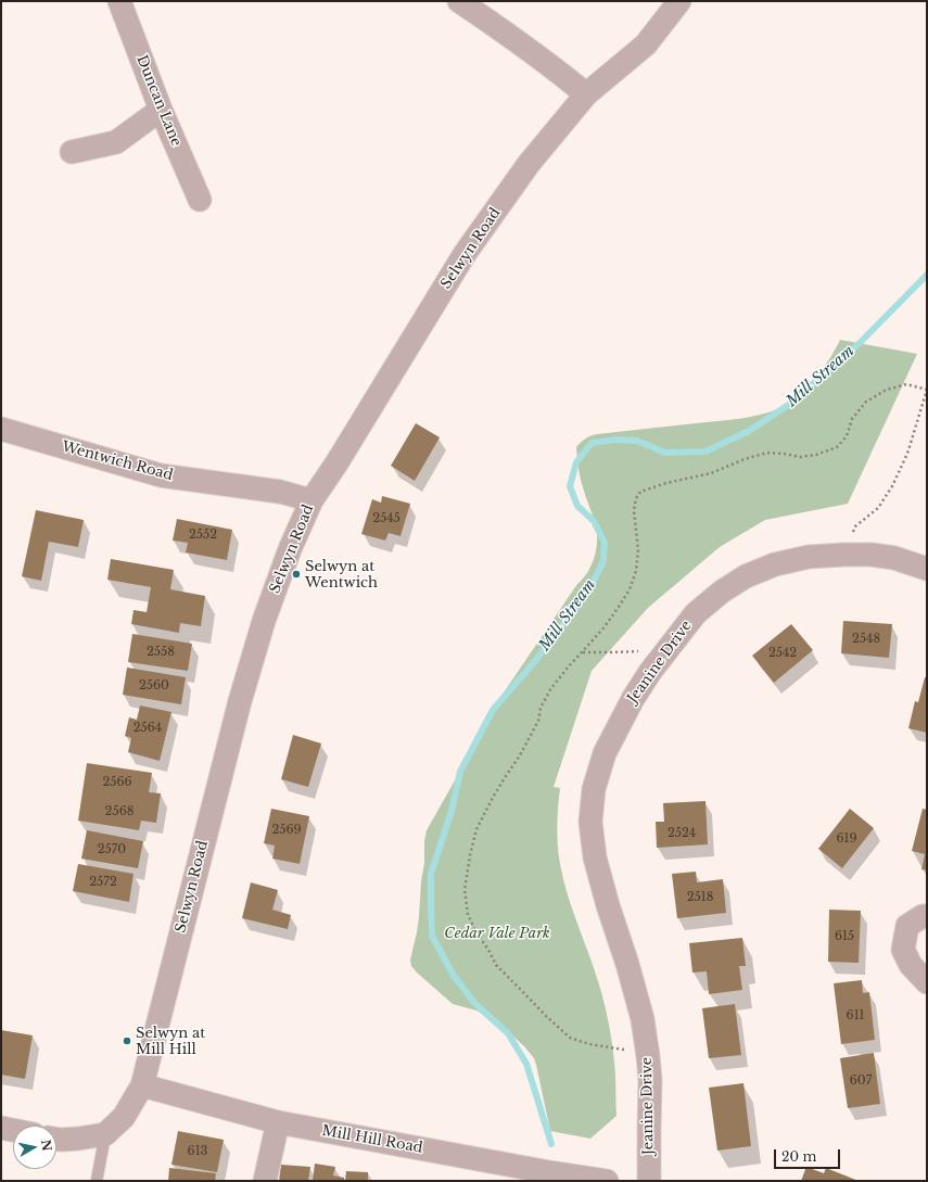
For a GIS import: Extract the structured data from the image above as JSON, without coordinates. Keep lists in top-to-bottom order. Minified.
{"streets":{"street":["Duncan Lane","Selwyn Road","Wentwich Road","Jeanine Drive","Mill Hill Road"]},"crossings":[["Selwyn Road","Wentwich Road"],["Selwyn Road","Mill Hill Road"]],"water":["Mill Stream"],"parks":["Cedar Vale Park"],"places":["Selwyn at Wentwich","Selwyn at Mill Hill"],"house_numbers":["2545","2552","2548","2558","2542","2560","2564","2566","2568","2569","2524","619","2570","2572","2518","615","611","607","613"],"scale_bar":"20 m","north":"right"}
